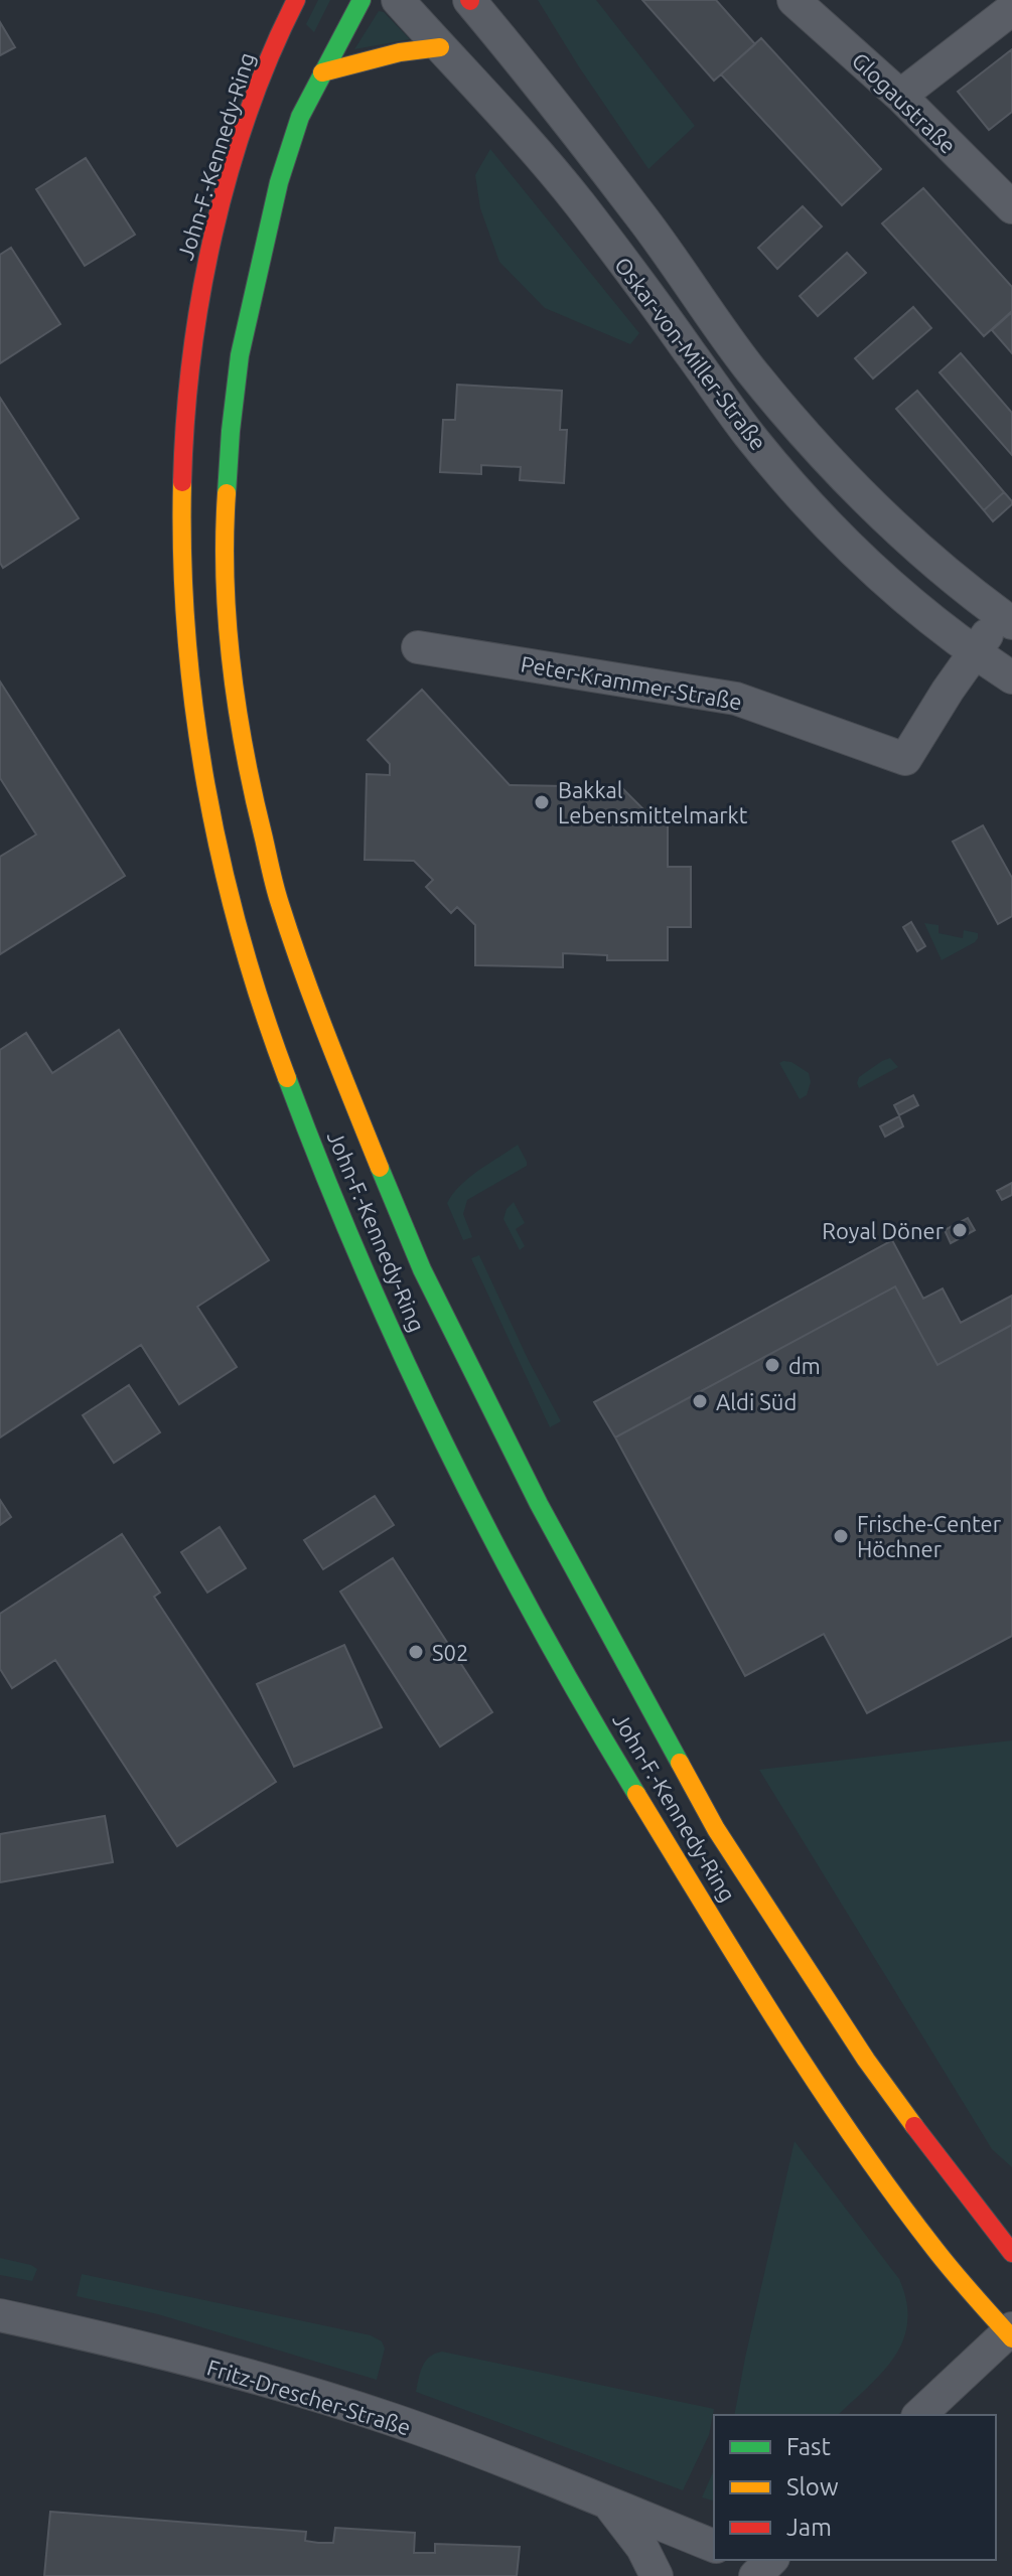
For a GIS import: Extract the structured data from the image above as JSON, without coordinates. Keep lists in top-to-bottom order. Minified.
{"streets":{"main road":["John-F.-Kennedy-Ring"],"street":["Glogaustraße","Oskar-von-Miller-Straße","Peter-Krammer-Straße","Fritz-Drescher-Straße"]},"crossings":[["Oskar-von-Miller-Straße","Peter-Krammer-Straße"]],"places":["Bakkal Lebensmittelmarkt","Royal Döner","dm","Aldi Süd","Frische-Center Höchner","S02"],"legend":["Fast","Slow","Jam"]}
